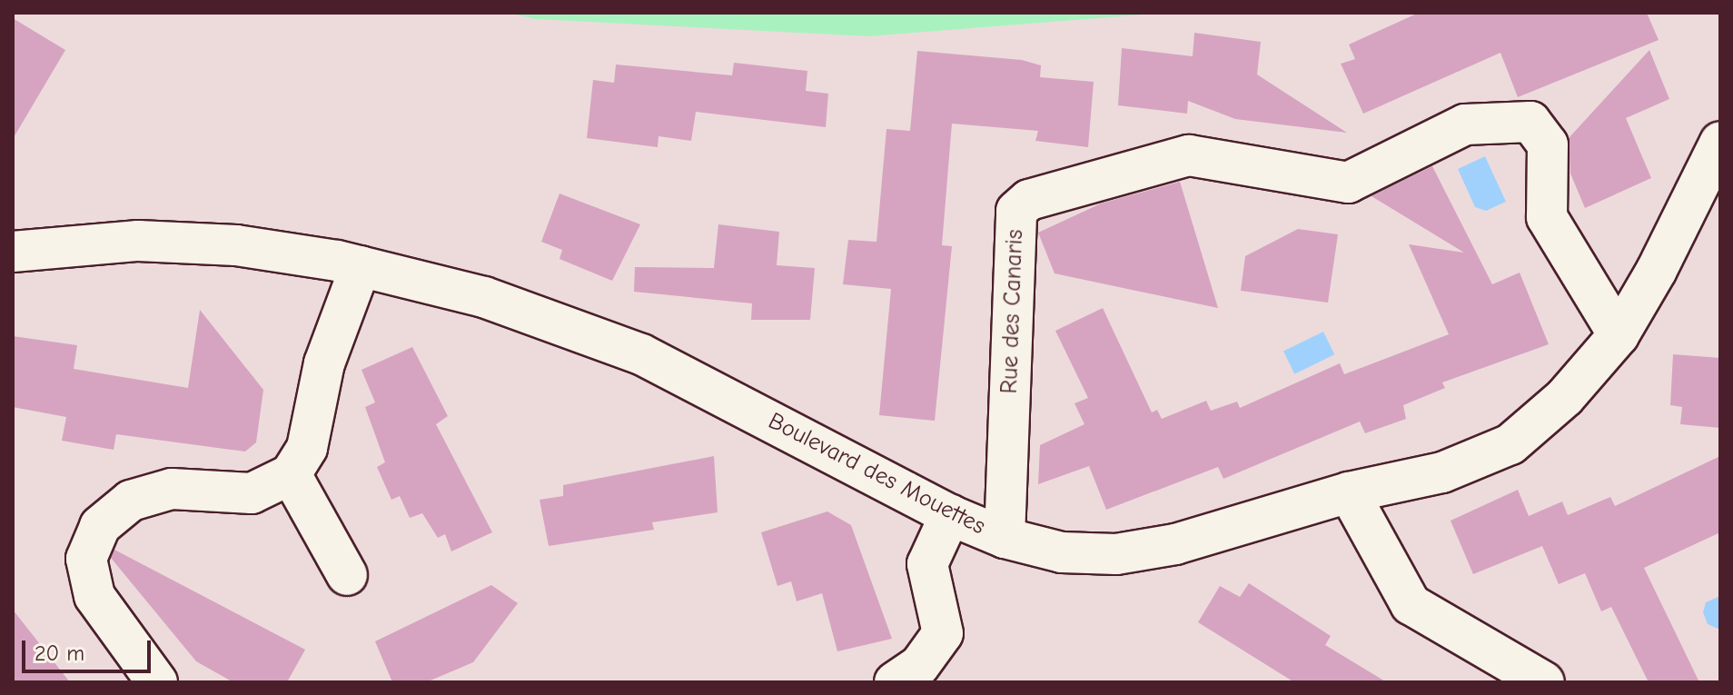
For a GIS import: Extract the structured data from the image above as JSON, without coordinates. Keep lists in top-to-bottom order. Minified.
{"streets":{"street":["Rue des Canaris","Boulevard des Mouettes"]},"crossings":[["Rue des Canaris","Boulevard des Mouettes"]],"scale_bar":"20 m"}
